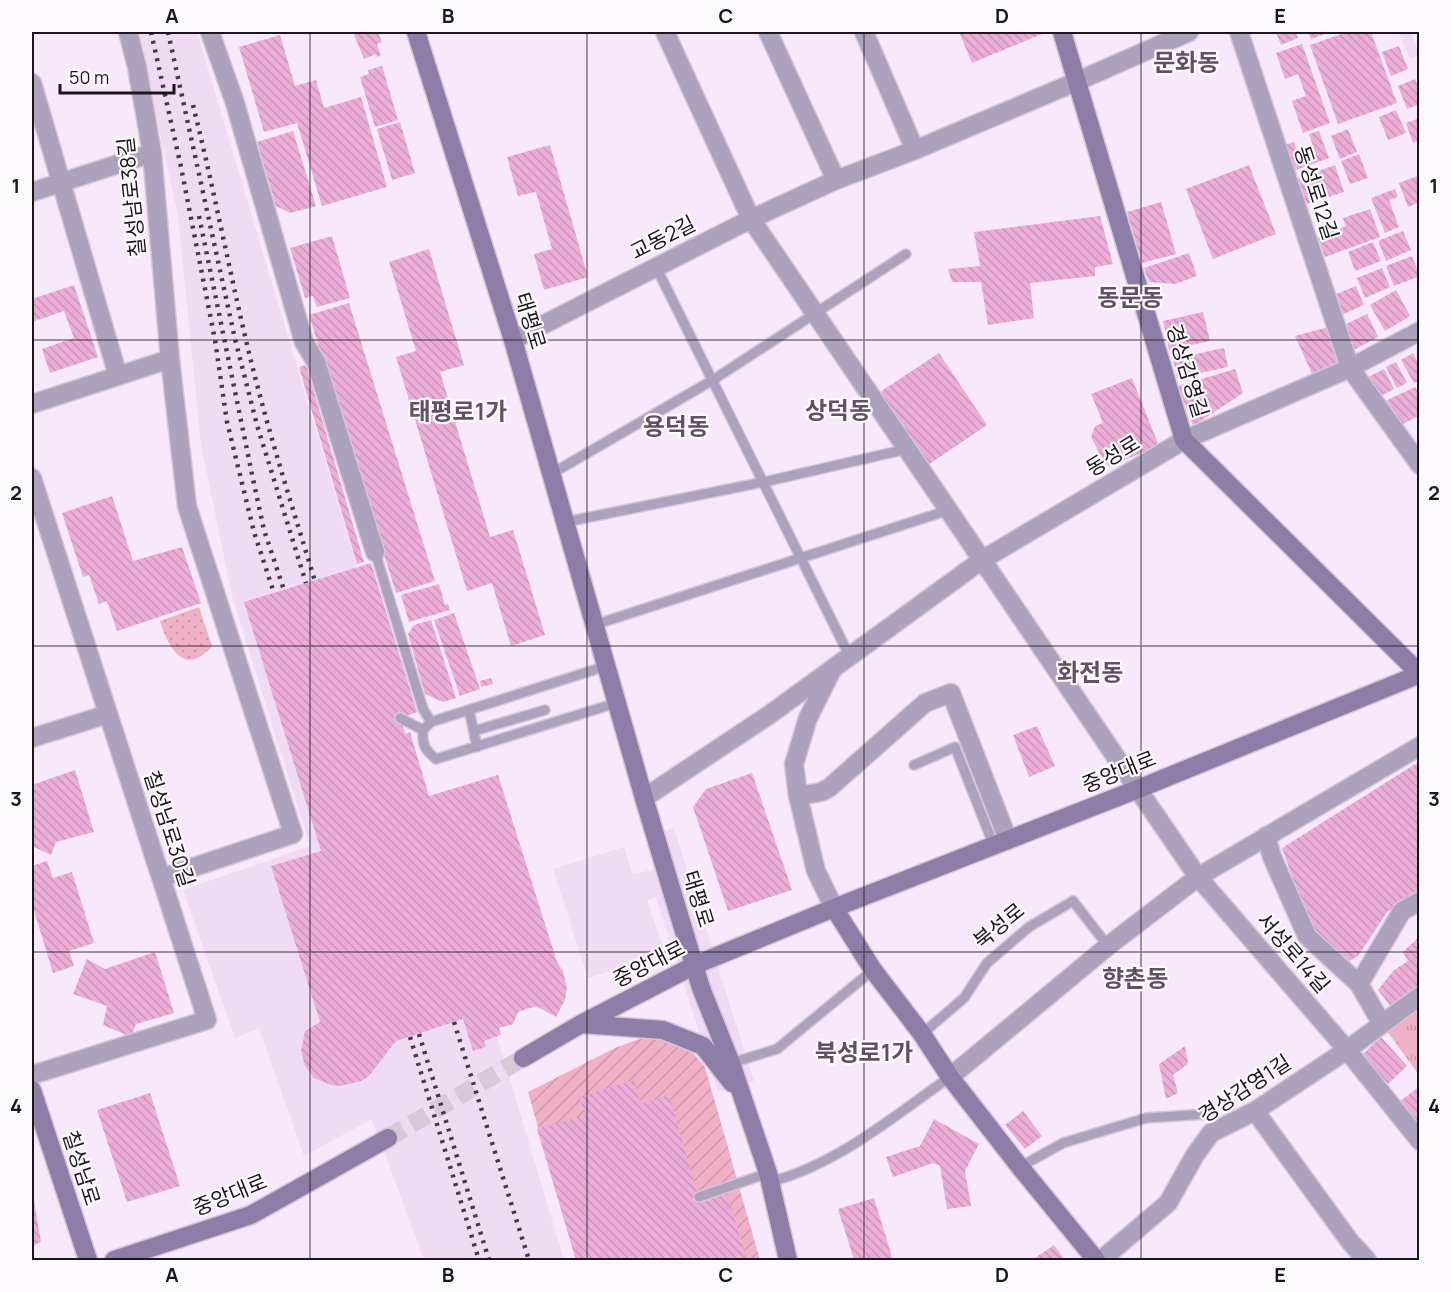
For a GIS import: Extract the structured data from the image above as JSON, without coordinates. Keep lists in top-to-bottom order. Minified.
{"streets":{"main road":["태평로","경상감영길","중앙대로","칠성남로"],"street":["동성로12길","칠성남로38길","교동2길","동성로","칠성남로30길","서성로14길","경상감영1길"],"lane":["북성로"]},"crossings":[["동성로12길","동성로"],["칠성남로38길","칠성남로30길"],["교동2길","태평로"],["교동2길","경상감영길"],["교동2길","서성로14길"],["태평로","동성로"],["태평로","중앙대로"],["경상감영길","동성로"],["경상감영길","중앙대로"],["동성로","서성로14길"],["중앙대로","서성로14길"],["서성로14길","경상감영1길"]],"districts":["문화동","동문동","상덕동","태평로1가","용덕동","화전동","향촌동","북성로1가"],"scale_bar":"50 m","grid":{"columns":["A","B","C","D","E"],"rows":["1","2","3","4"]}}
